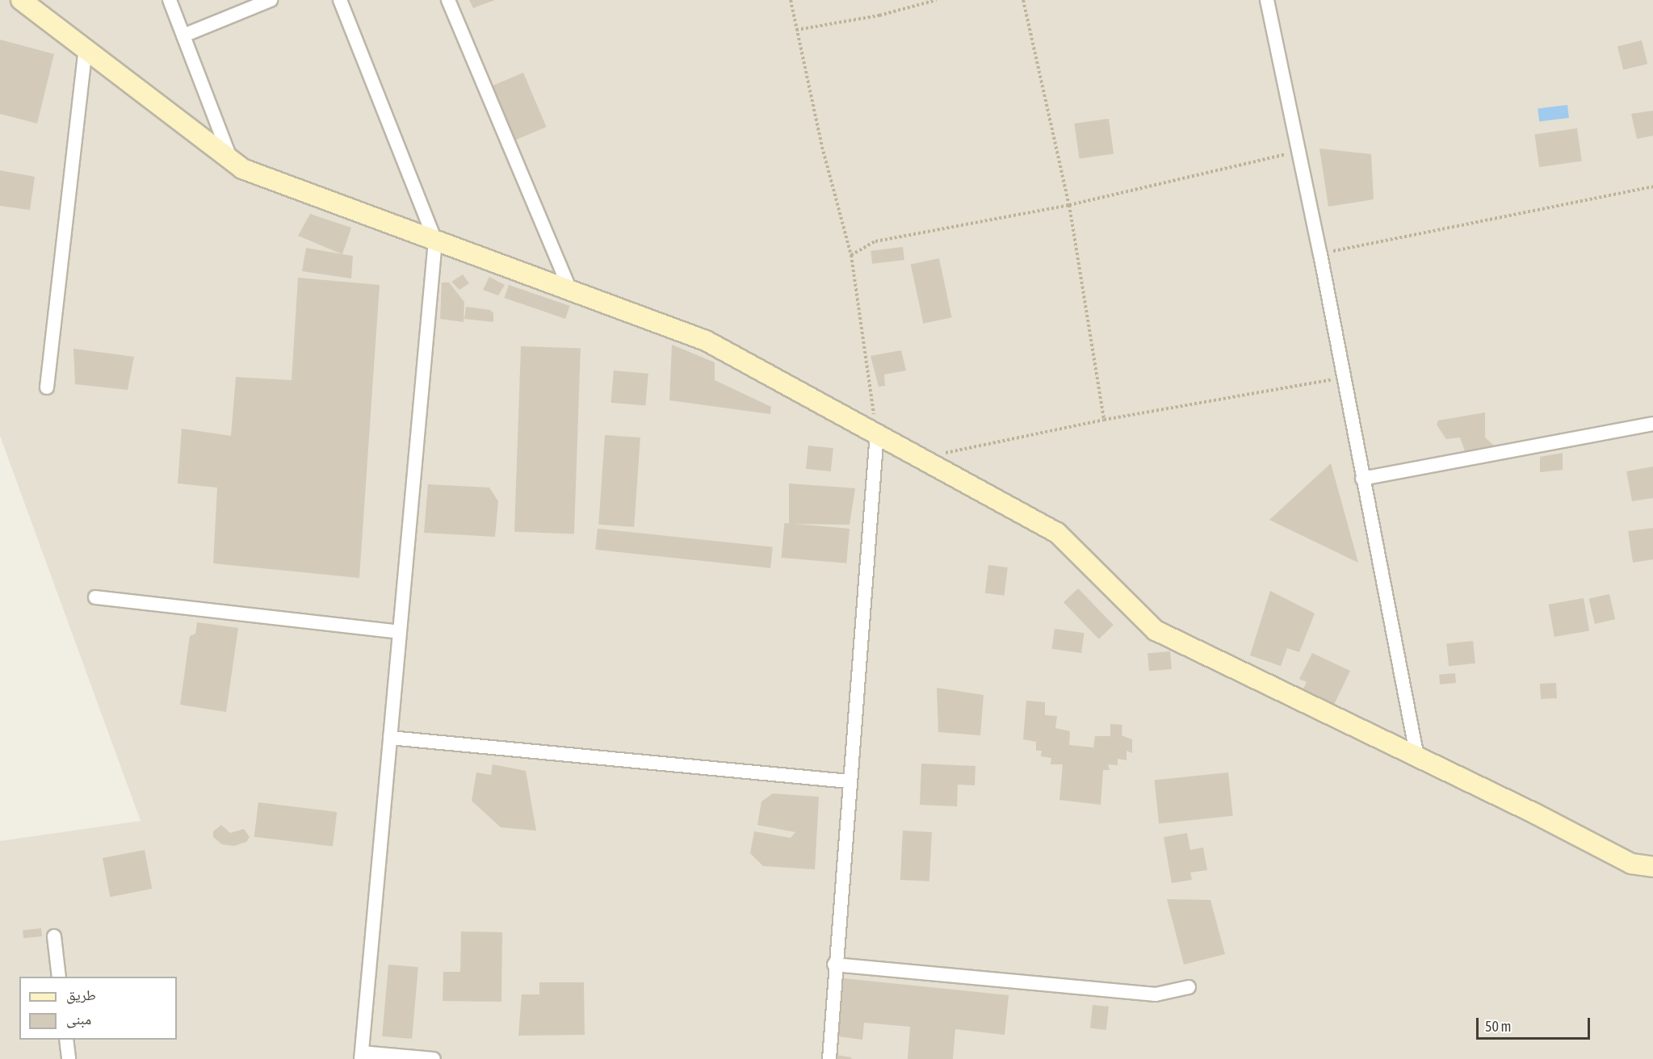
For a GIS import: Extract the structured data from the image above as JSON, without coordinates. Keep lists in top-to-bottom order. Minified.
{"legend":["طريق","مبنى"],"scale_bar":"50 m"}
